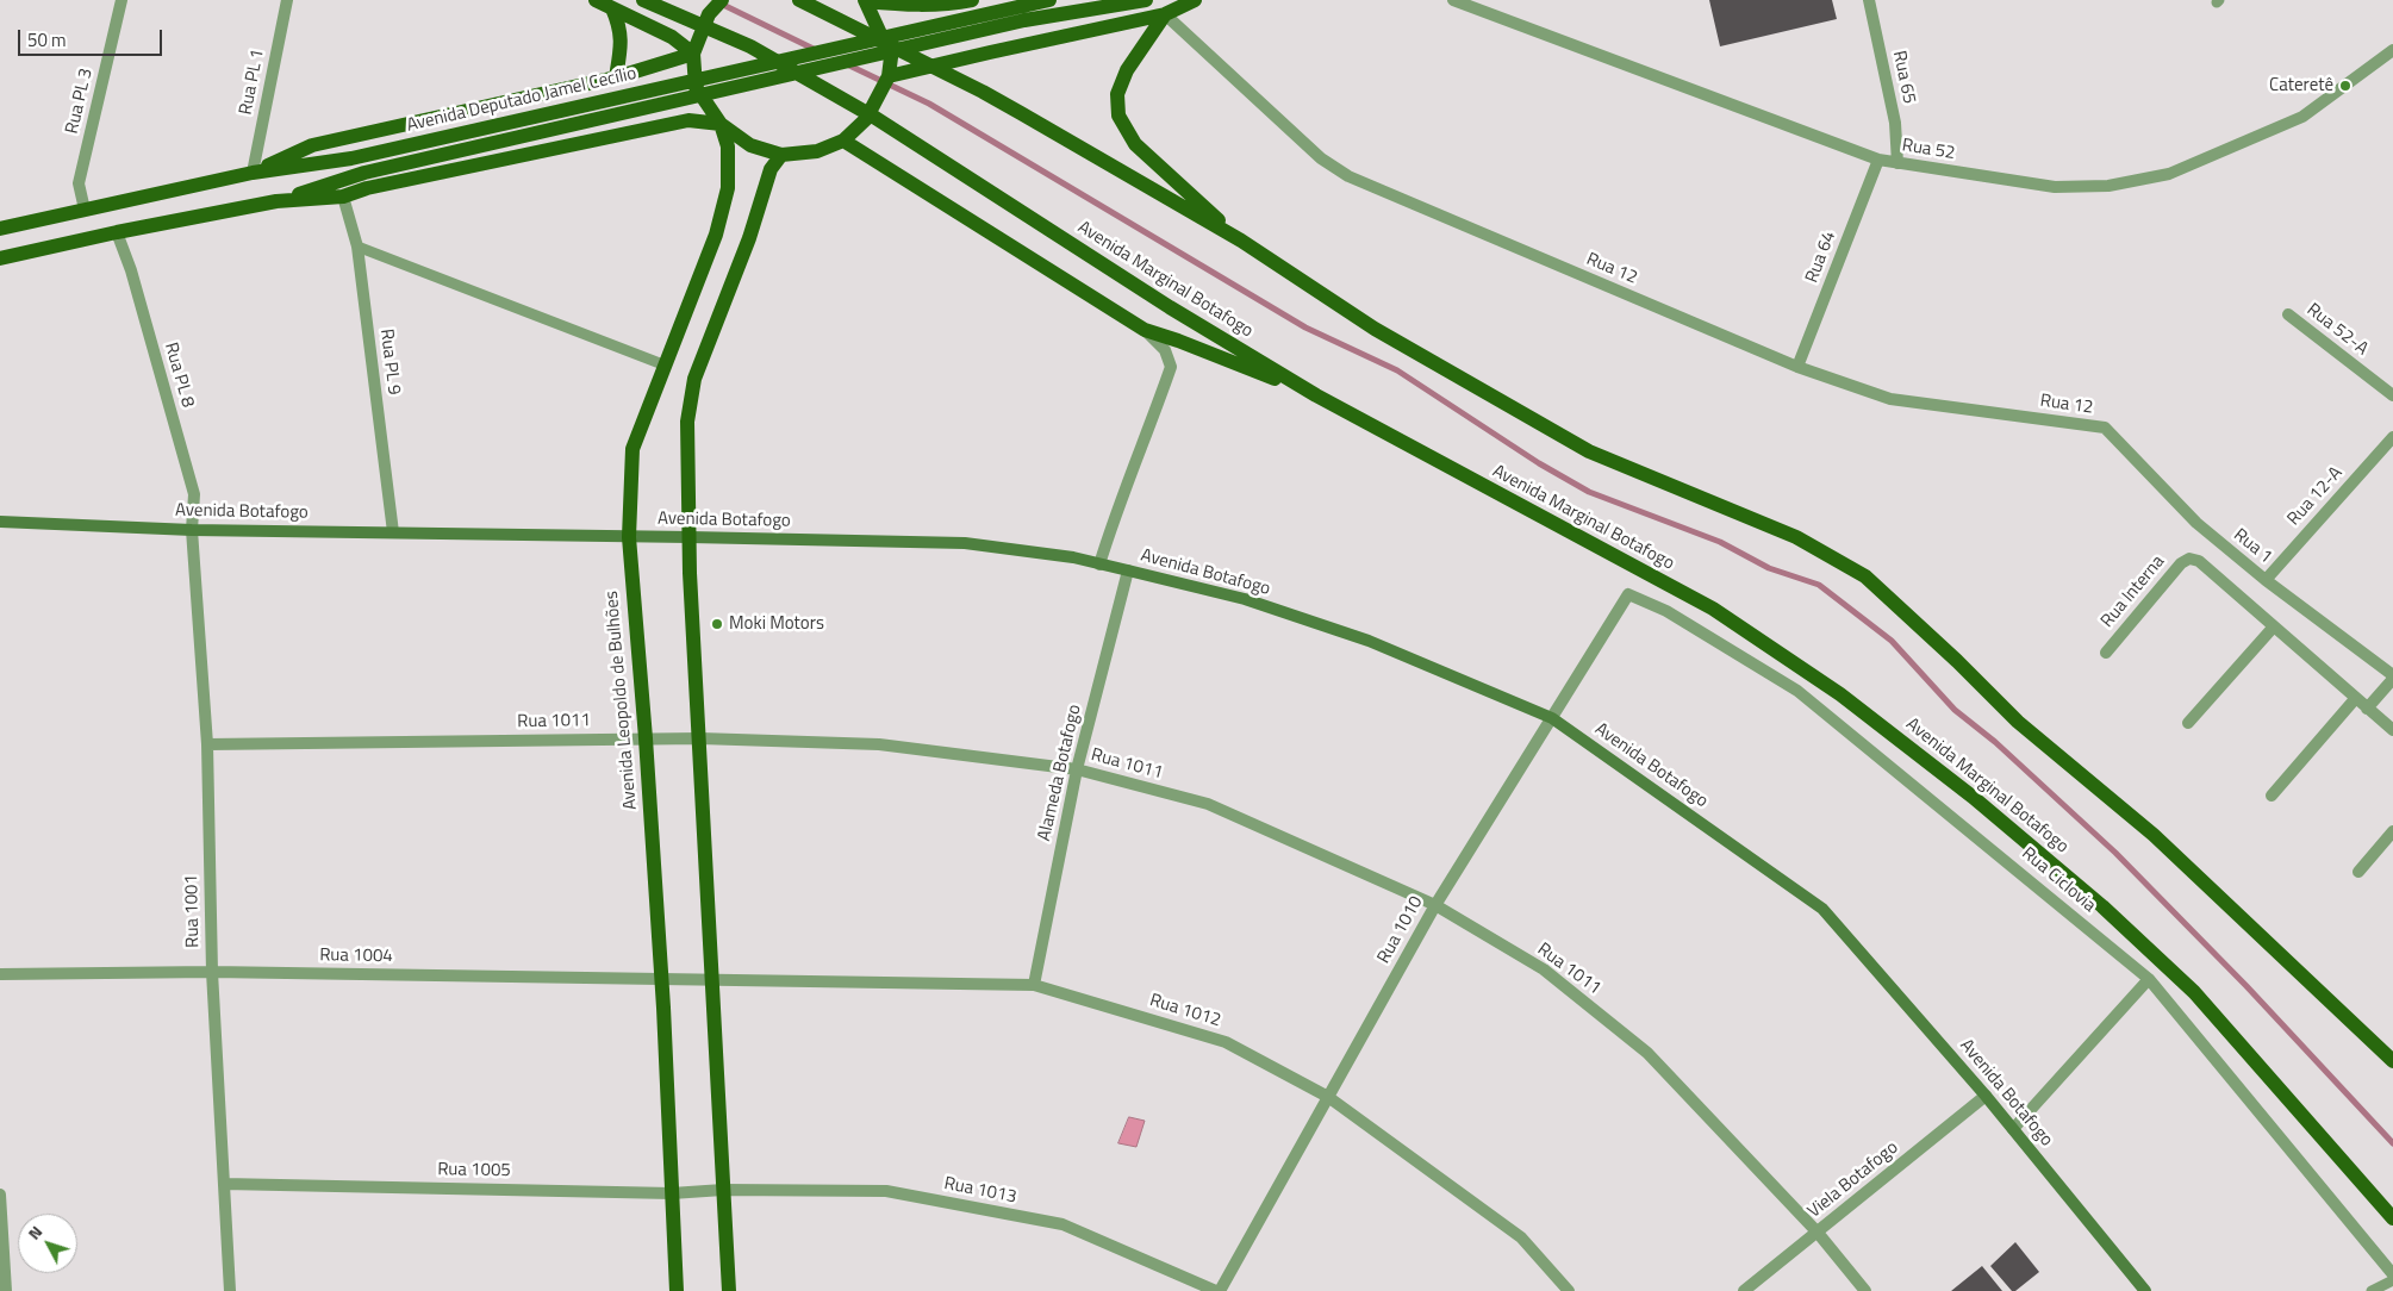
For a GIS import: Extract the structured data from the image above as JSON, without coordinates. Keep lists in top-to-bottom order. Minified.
{"streets":{"main road":["Avenida Deputado Jamel Cecílio","Avenida Marginal Botafogo","Avenida Leopoldo de Bulhões"],"street":["Rua 65","Rua PL 1","Rua PL 3","Rua 52","Rua 64","Rua 12","Rua 52-A","Rua PL 9","Rua PL 8","Rua 12-A","Avenida Botafogo","Rua 1","Rua Interna","Rua 1011","Alameda Botafogo","Rua Ciclovia","Rua 1001","Rua 1010","Rua 1004","Rua 1012","Rua 1005","Viela Botafogo","Rua 1013"]},"crossings":[["Rua 65","Rua 52"],["Rua PL 1","Avenida Deputado Jamel Cecílio"],["Avenida Deputado Jamel Cecílio","Rua PL 3"],["Avenida Deputado Jamel Cecílio","Rua PL 9"],["Avenida Deputado Jamel Cecílio","Rua PL 8"],["Avenida Deputado Jamel Cecílio","Avenida Leopoldo de Bulhões"],["Rua 52","Rua 64"],["Rua 64","Rua 12"],["Rua 12","Rua 1"],["Rua PL 9","Avenida Botafogo"],["Rua PL 8","Avenida Botafogo"],["Rua PL 8","Rua 1001"],["Rua 12-A","Rua 1"],["Avenida Botafogo","Avenida Leopoldo de Bulhões"],["Avenida Botafogo","Alameda Botafogo"],["Avenida Botafogo","Rua 1001"],["Avenida Botafogo","Rua 1010"],["Avenida Botafogo","Viela Botafogo"],["Avenida Leopoldo de Bulhões","Rua 1011"],["Avenida Leopoldo de Bulhões","Rua 1004"],["Avenida Leopoldo de Bulhões","Rua 1005"],["Rua 1011","Alameda Botafogo"],["Rua 1011","Rua 1001"],["Rua 1011","Rua 1010"],["Rua 1011","Viela Botafogo"],["Alameda Botafogo","Rua 1012"],["Rua Ciclovia","Rua 1010"],["Rua 1001","Rua 1004"],["Rua 1001","Rua 1005"],["Rua 1010","Rua 1012"],["Rua 1010","Rua 1013"],["Rua 1004","Rua 1012"],["Rua 1005","Rua 1013"]],"places":["Cateretê","Moki Motors"],"scale_bar":"50 m","north":"top left"}
